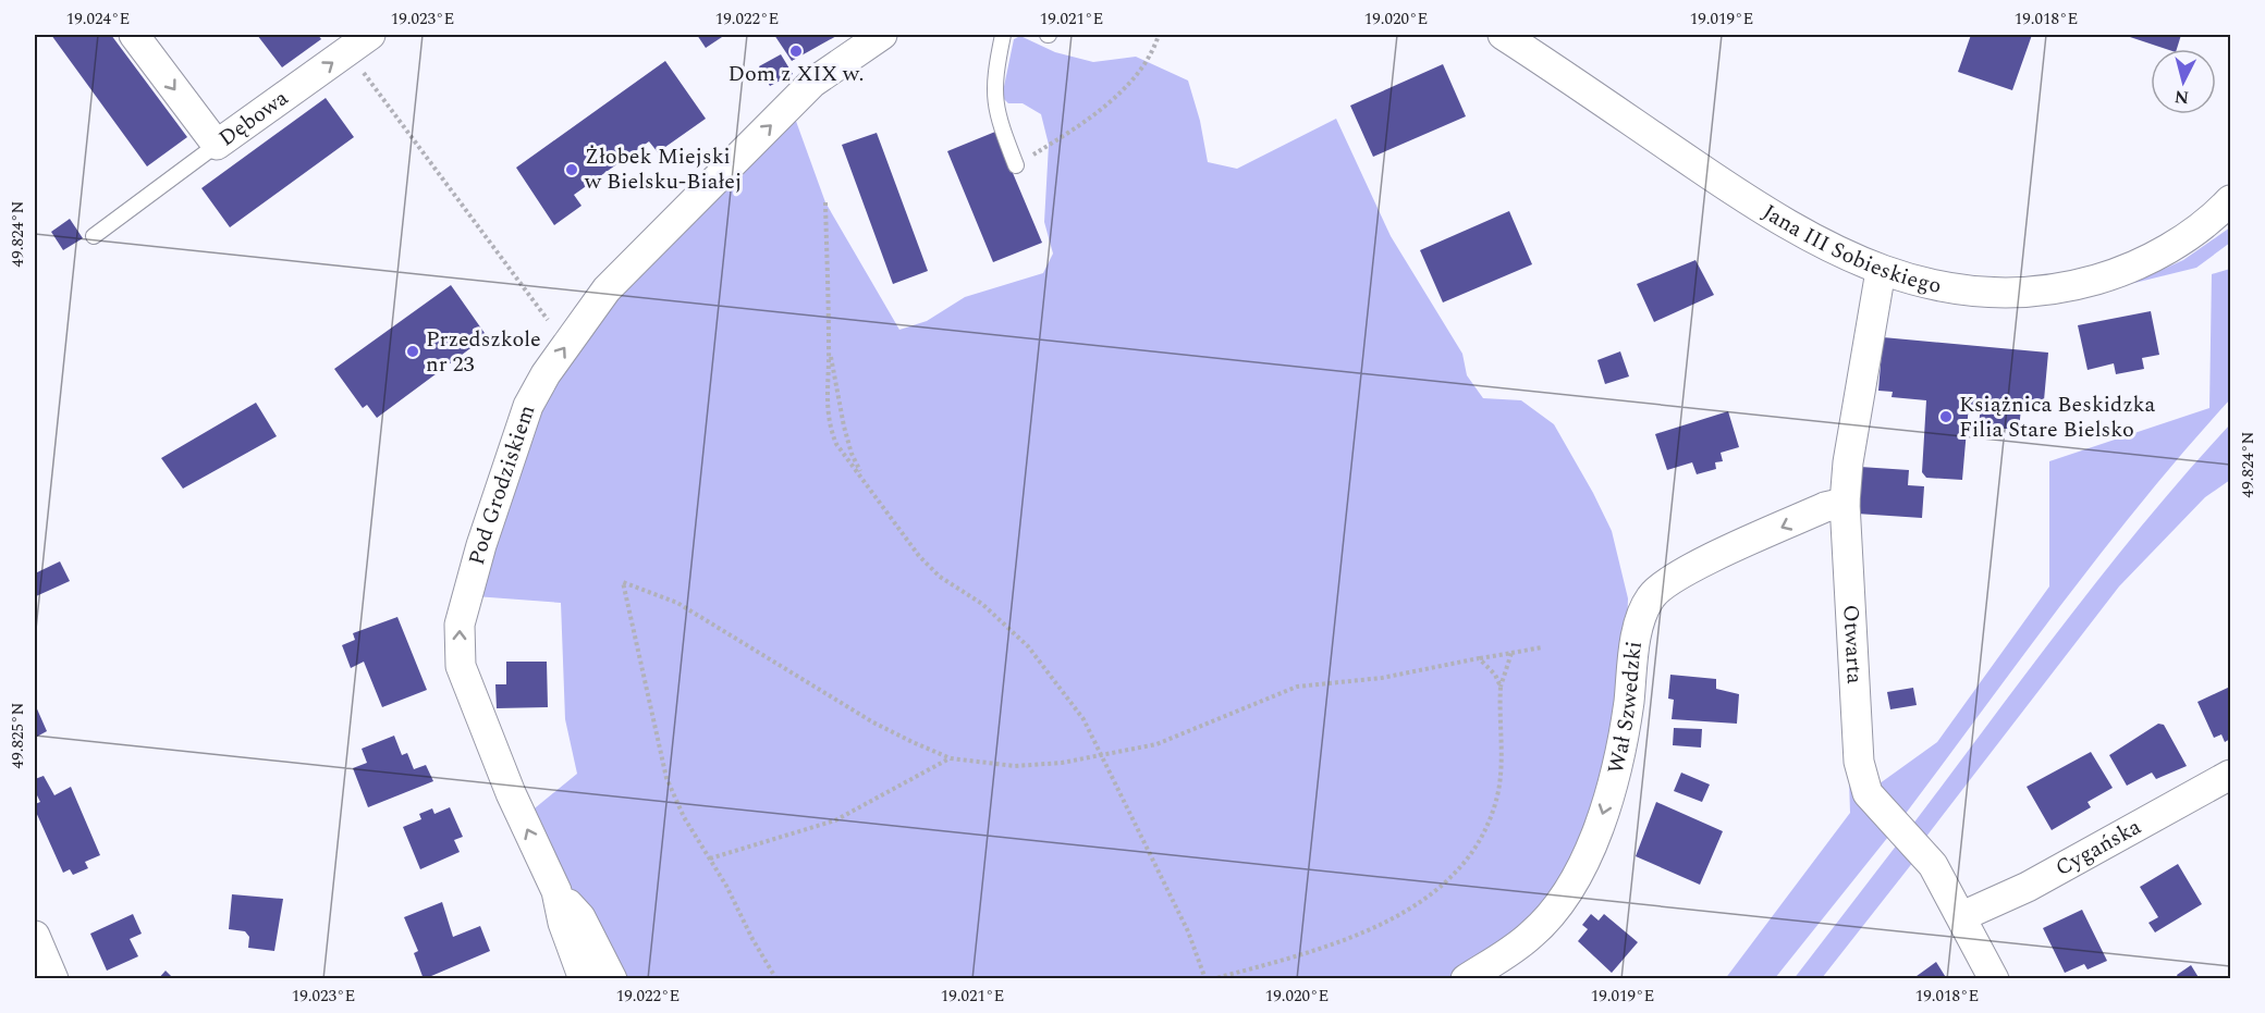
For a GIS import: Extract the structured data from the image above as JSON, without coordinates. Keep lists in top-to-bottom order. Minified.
{"streets":{"street":["Dębowa","Jana III Sobieskiego","Pod Grodziskiem","Otwarta","Wał Szwedzki","Cygańska"]},"crossings":[["Jana III Sobieskiego","Otwarta"],["Otwarta","Wał Szwedzki"],["Otwarta","Cygańska"]],"one_way":["Pod Grodziskiem","Wał Szwedzki"],"places":["Dom z XIX w.","Żłobek Miejski w Bielsku-Białej","Przedszkole nr 23","Książnica Beskidzka Filia Stare Bielsko"],"north":"bottom","coordinates":["19.024°E","19.023°E","19.022°E","19.021°E","19.020°E","19.019°E","19.018°E","49.824°N","49.825°N"]}
